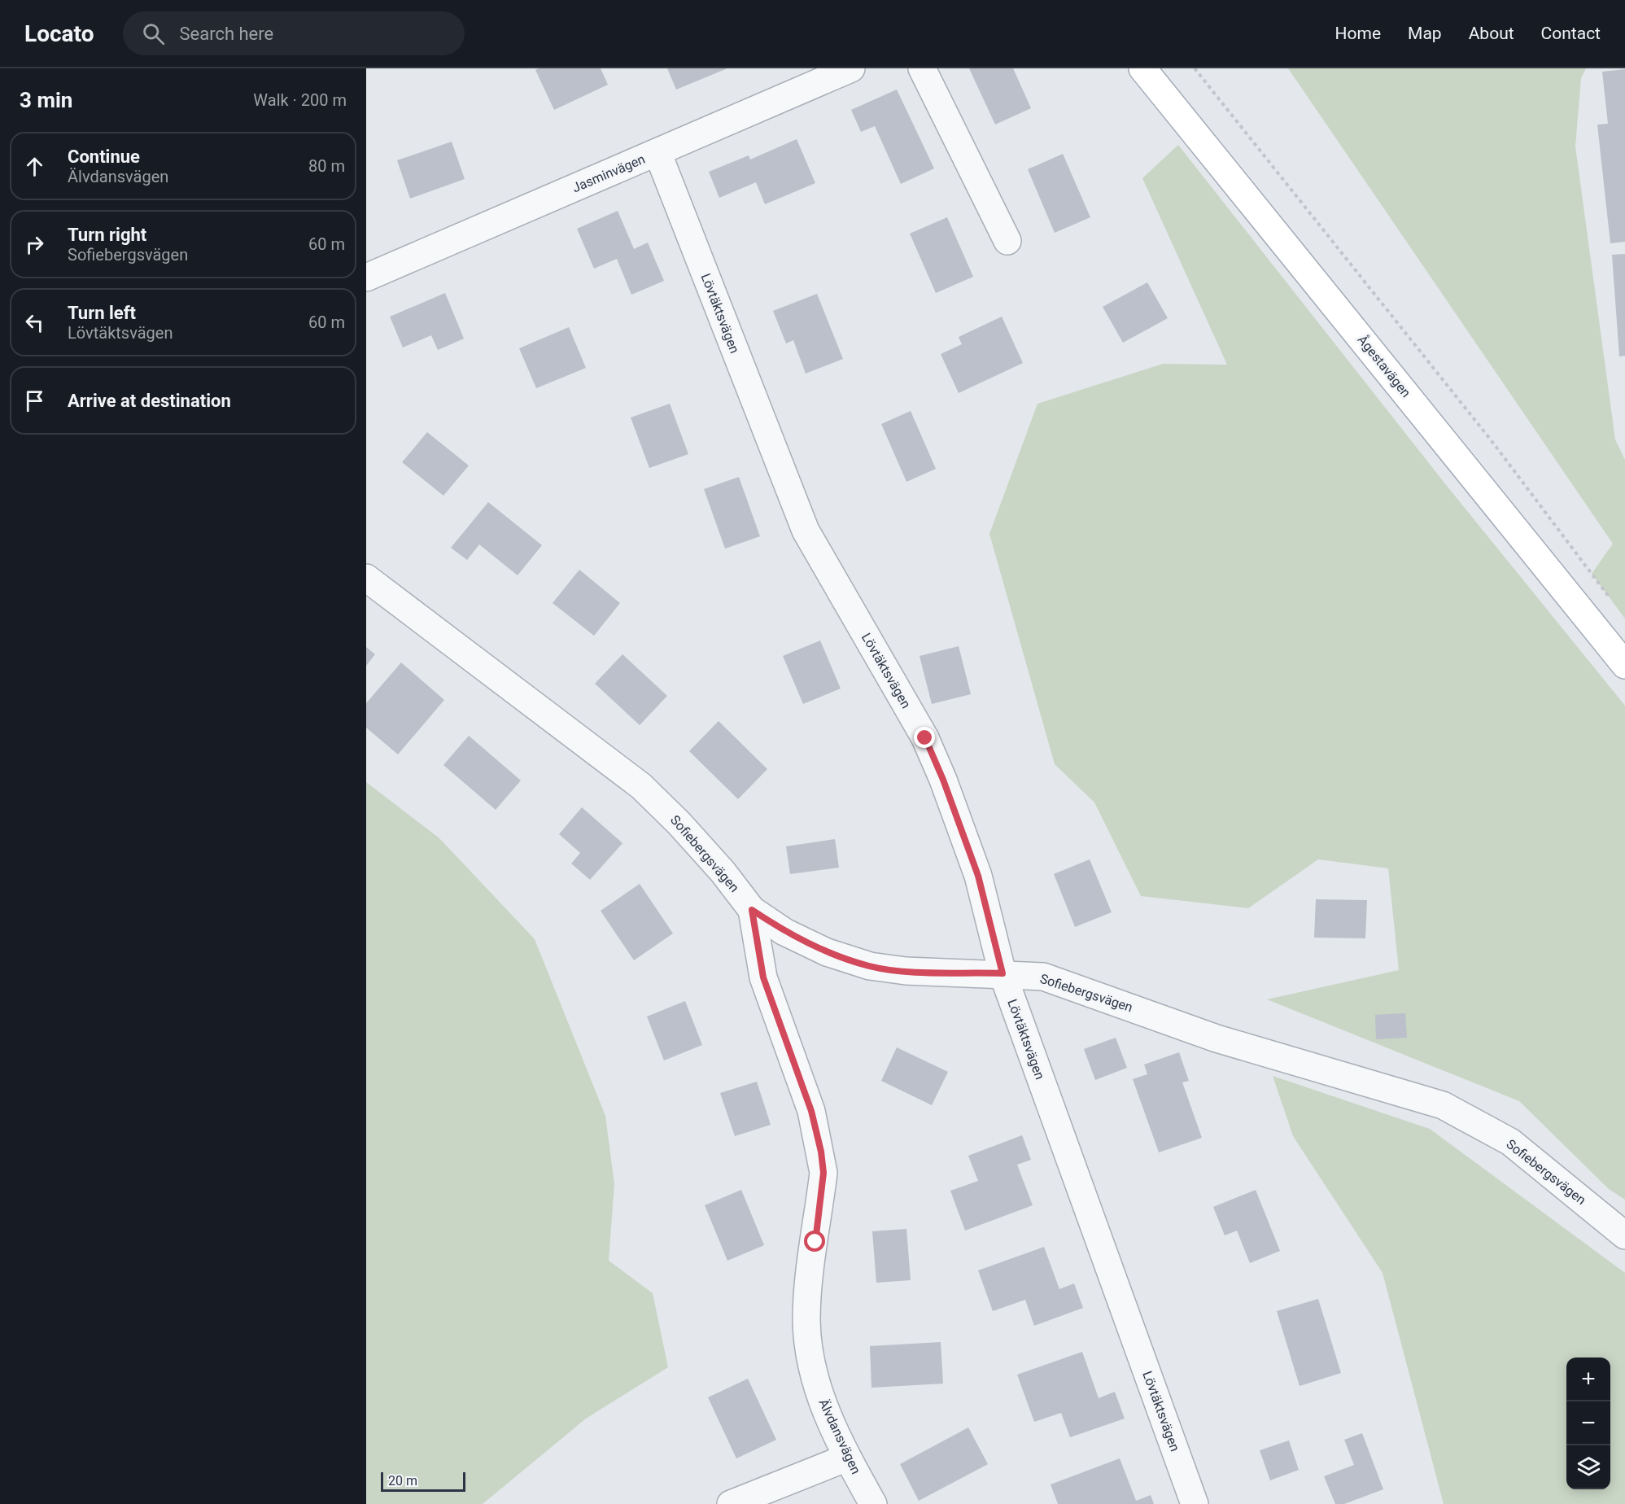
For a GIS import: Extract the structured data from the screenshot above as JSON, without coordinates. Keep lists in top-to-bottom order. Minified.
{"streets":{"main road":["Ågestavägen"],"street":["Jasminvägen","Lövtäktsvägen","Sofiebergsvägen","Älvdansvägen"]},"crossings":[["Jasminvägen","Lövtäktsvägen"],["Lövtäktsvägen","Sofiebergsvägen"],["Sofiebergsvägen","Älvdansvägen"]],"scale_bar":"20 m","page":{"header":"Locato","search":"Search here","nav":["Home","Map","About","Contact"],"heading":["3 min","Walk · 200 m"],"list":[["Continue","Älvdansvägen","80 m"],["Turn right","Sofiebergsvägen","60 m"],["Turn left","Lövtäktsvägen","60 m"],"Arrive at destination"],"map_buttons":["+","−"],"scale":"20 m"}}
